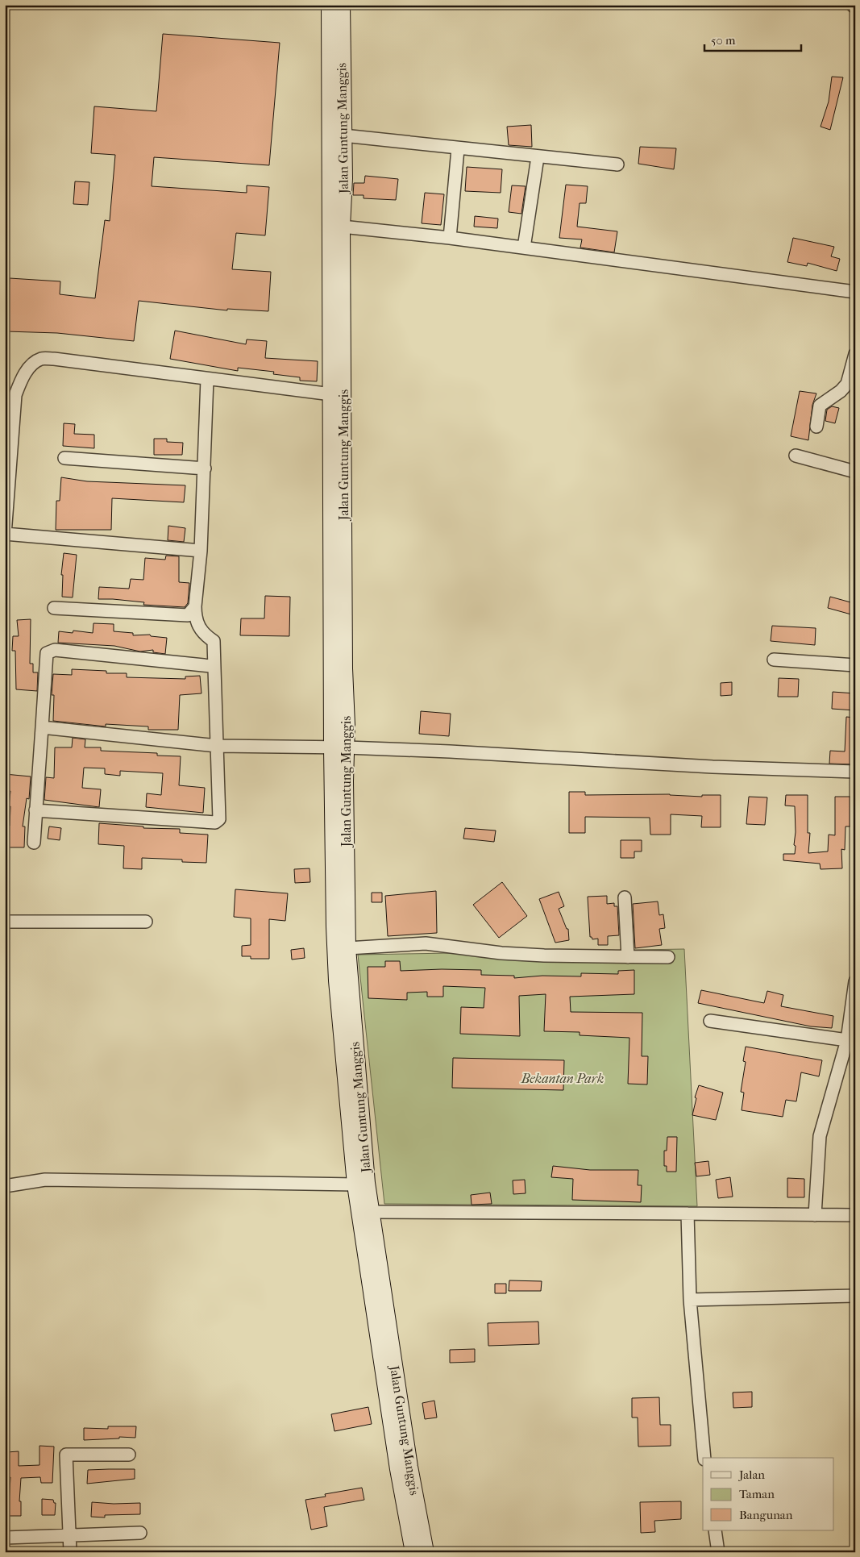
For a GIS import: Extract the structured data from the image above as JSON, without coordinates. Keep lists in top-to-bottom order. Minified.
{"streets":{"street":["Jalan Guntung Manggis"]},"parks":["Bekantan Park"],"legend":["Jalan","Taman","Bangunan"],"scale_bar":"50 m"}
